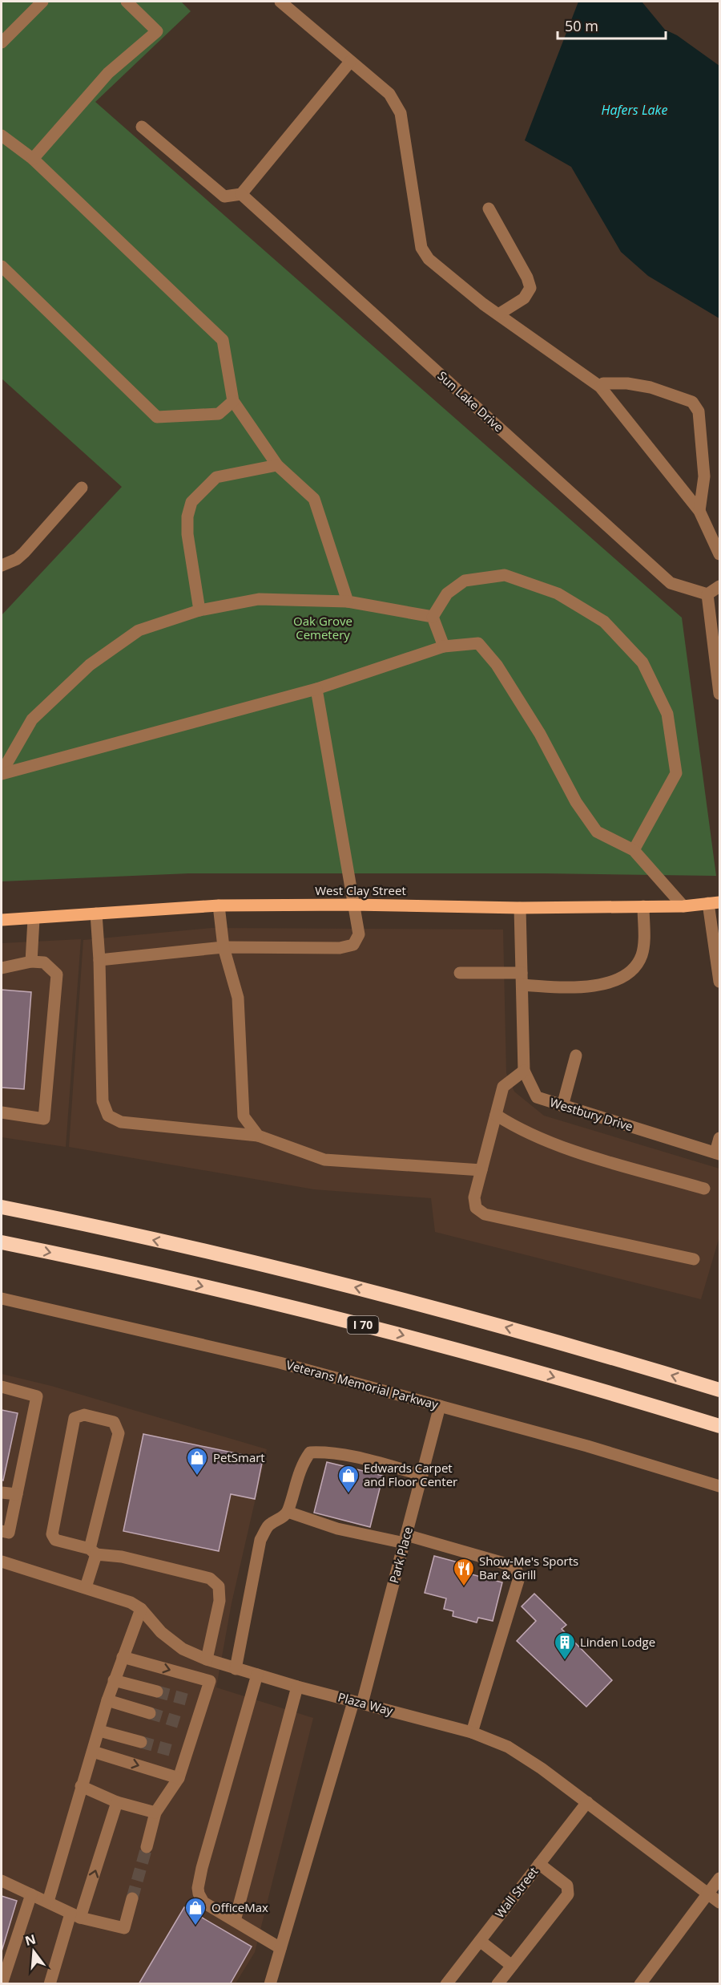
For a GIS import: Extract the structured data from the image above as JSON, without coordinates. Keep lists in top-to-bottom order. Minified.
{"streets":{"highway":["I 70"],"main road":["West Clay Street"],"street":["Sun Lake Drive","Westbury Drive","Veterans Memorial Parkway","Park Place","Plaza Way","Wall Street"]},"crossings":[["West Clay Street","Westbury Drive"],["Veterans Memorial Parkway","Park Place"],["Park Place","Plaza Way"],["Plaza Way","Wall Street"]],"water":["Hafers Lake"],"parks":["Oak Grove Cemetery"],"places":{"shop":["PetSmart","Edwards Carpet and Floor Center","OfficeMax"],"restaurant":["Show-Me's Sports Bar & Grill"],"building":["Linden Lodge"]},"scale_bar":"50 m","north":"top"}
